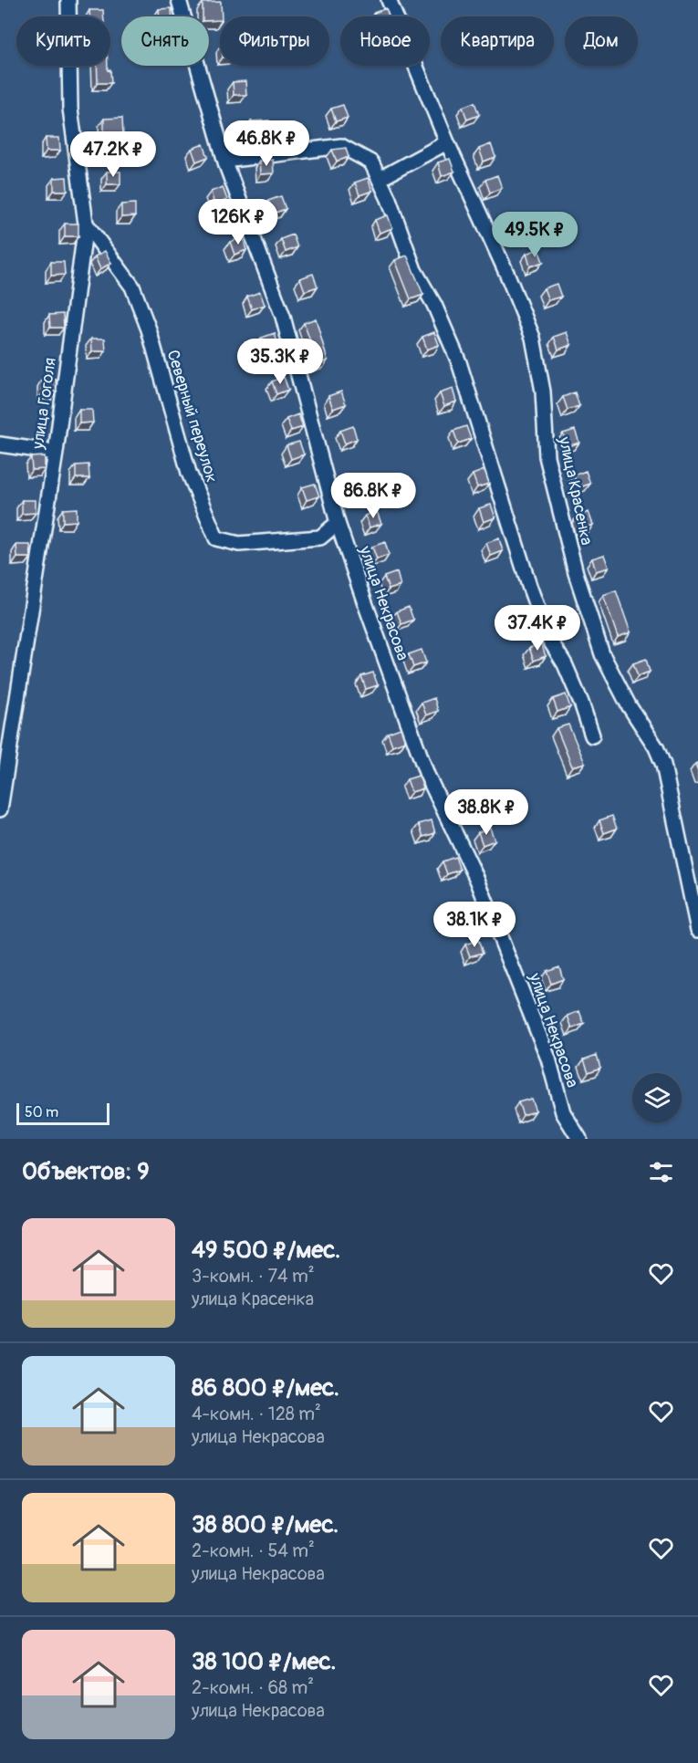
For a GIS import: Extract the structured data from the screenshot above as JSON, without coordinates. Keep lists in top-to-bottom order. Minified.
{"streets":{"street":["улица Гоголя","Северный переулок","улица Красенка","улица Некрасова"]},"crossings":[["улица Гоголя","Северный переулок"],["Северный переулок","улица Некрасова"]],"scale_bar":"50 m","page":{"chip":["Купить","Снять","Фильтры","Новое","Квартира","Дом"],"price":["46.8K ₽","47.2K ₽","126K ₽","49.5K ₽","35.3K ₽","86.8K ₽","37.4K ₽","38.8K ₽","38.1K ₽"],"scale":"50 m","heading":"Объектов: 9","list":[{"name":"49 500 ₽/мес.","note":"3-комн. · 74 m² · улица Красенка"},{"name":"86 800 ₽/мес.","note":"4-комн. · 128 m² · улица Некрасова"},{"name":"38 800 ₽/мес.","note":"2-комн. · 54 m² · улица Некрасова"},{"name":"38 100 ₽/мес.","note":"2-комн. · 68 m² · улица Некрасова"}]}}
